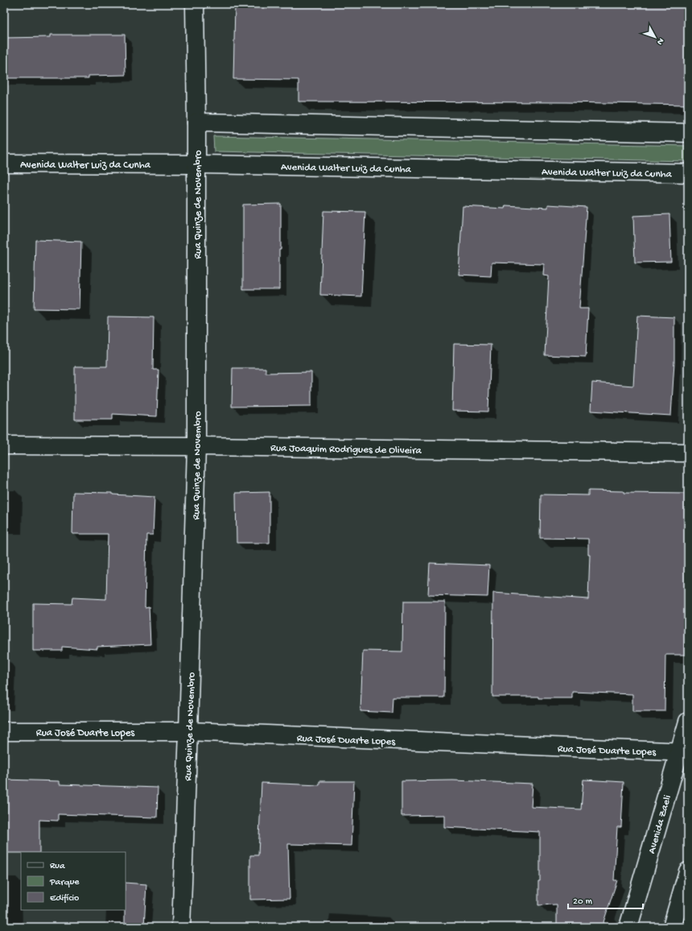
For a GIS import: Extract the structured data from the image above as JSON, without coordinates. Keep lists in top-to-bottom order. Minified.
{"streets":{"street":["Avenida Walter Luiz da Cunha","Rua Quinze de Novembro","Rua Joaquim Rodrigues de Oliveira","Rua José Duarte Lopes","Avenida Zaeli"]},"crossings":[["Avenida Walter Luiz da Cunha","Rua Quinze de Novembro"],["Rua Quinze de Novembro","Rua Joaquim Rodrigues de Oliveira"],["Rua Quinze de Novembro","Rua José Duarte Lopes"],["Rua José Duarte Lopes","Avenida Zaeli"]],"legend":["Rua","Parque","Edifício"],"scale_bar":"20 m","north":"bottom right"}
